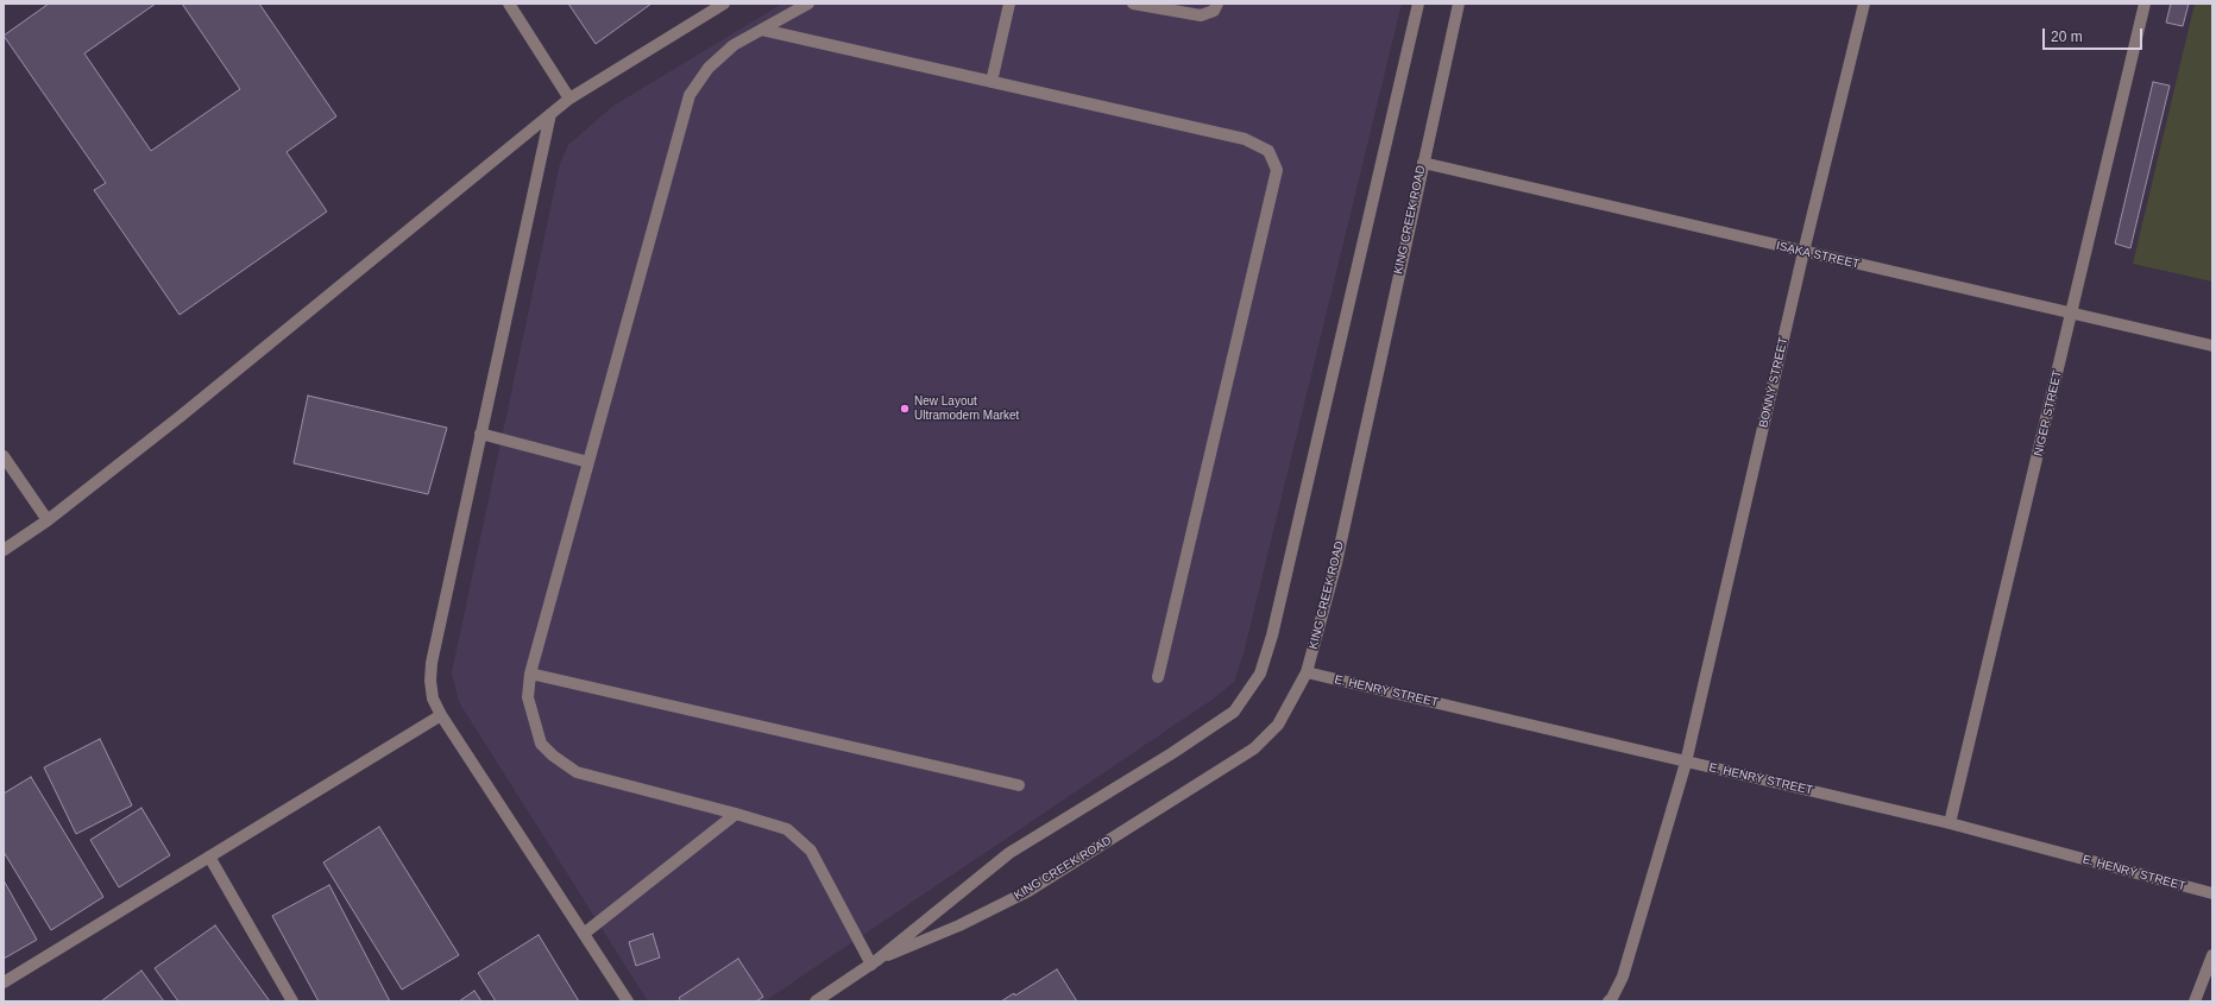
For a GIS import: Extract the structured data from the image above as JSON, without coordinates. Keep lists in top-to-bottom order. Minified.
{"streets":{"street":["KING CREEK ROAD","ISAKA STREET","BONNY STREET","NIGER STREET","E. HENRY STREET"]},"crossings":[["KING CREEK ROAD","ISAKA STREET"],["KING CREEK ROAD","E. HENRY STREET"],["ISAKA STREET","BONNY STREET"],["ISAKA STREET","NIGER STREET"],["BONNY STREET","E. HENRY STREET"],["NIGER STREET","E. HENRY STREET"]],"places":["New Layout Ultramodern Market"],"scale_bar":"20 m"}
